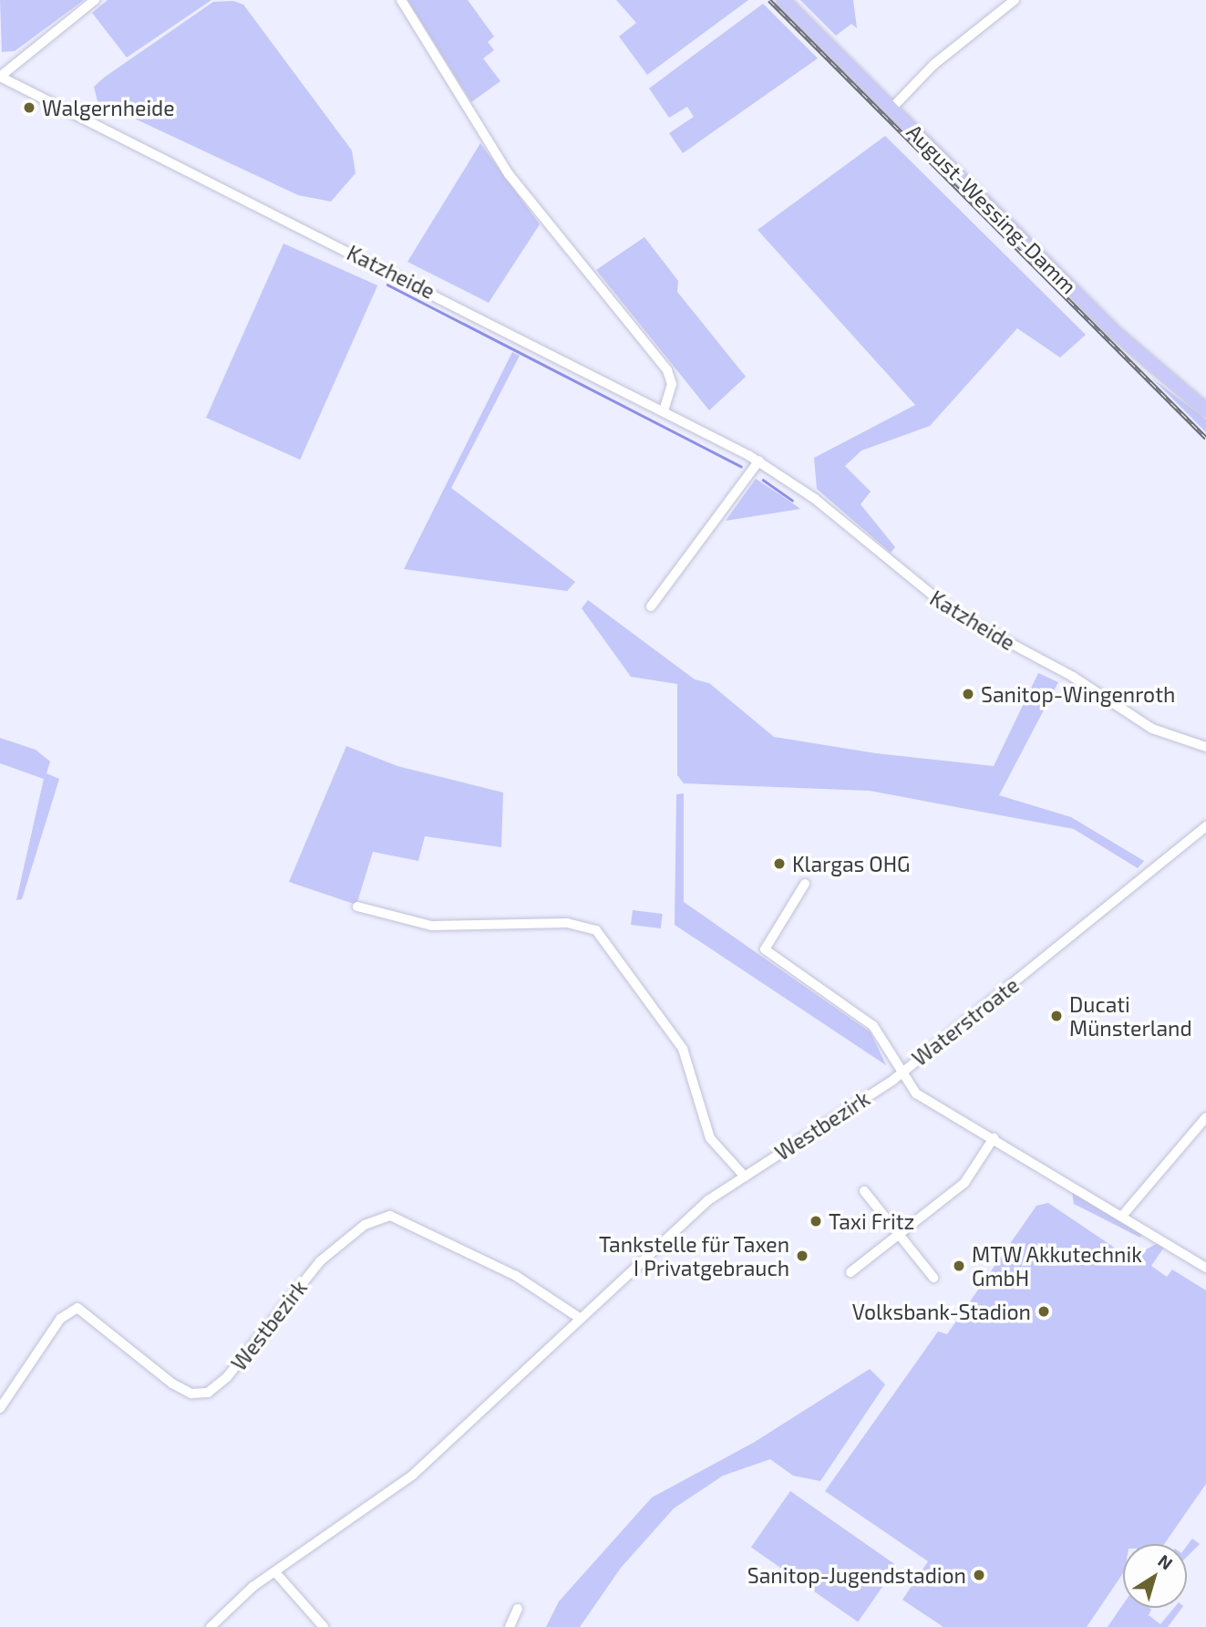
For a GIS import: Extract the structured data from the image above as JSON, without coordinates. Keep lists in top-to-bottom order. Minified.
{"streets":{"main road":["August-Wessing-Damm"],"street":["Katzheide","Waterstroate","Westbezirk"]},"crossings":[["Waterstroate","Westbezirk"]],"places":["Walgernheide","Sanitop-Wingenroth","Klargas OHG","Ducati Münsterland","Taxi Fritz","Tankstelle für Taxen I Privatgebrauch","MTW Akkutechnik GmbH","Volksbank-Stadion","Sanitop-Jugendstadion"],"north":"top right"}
